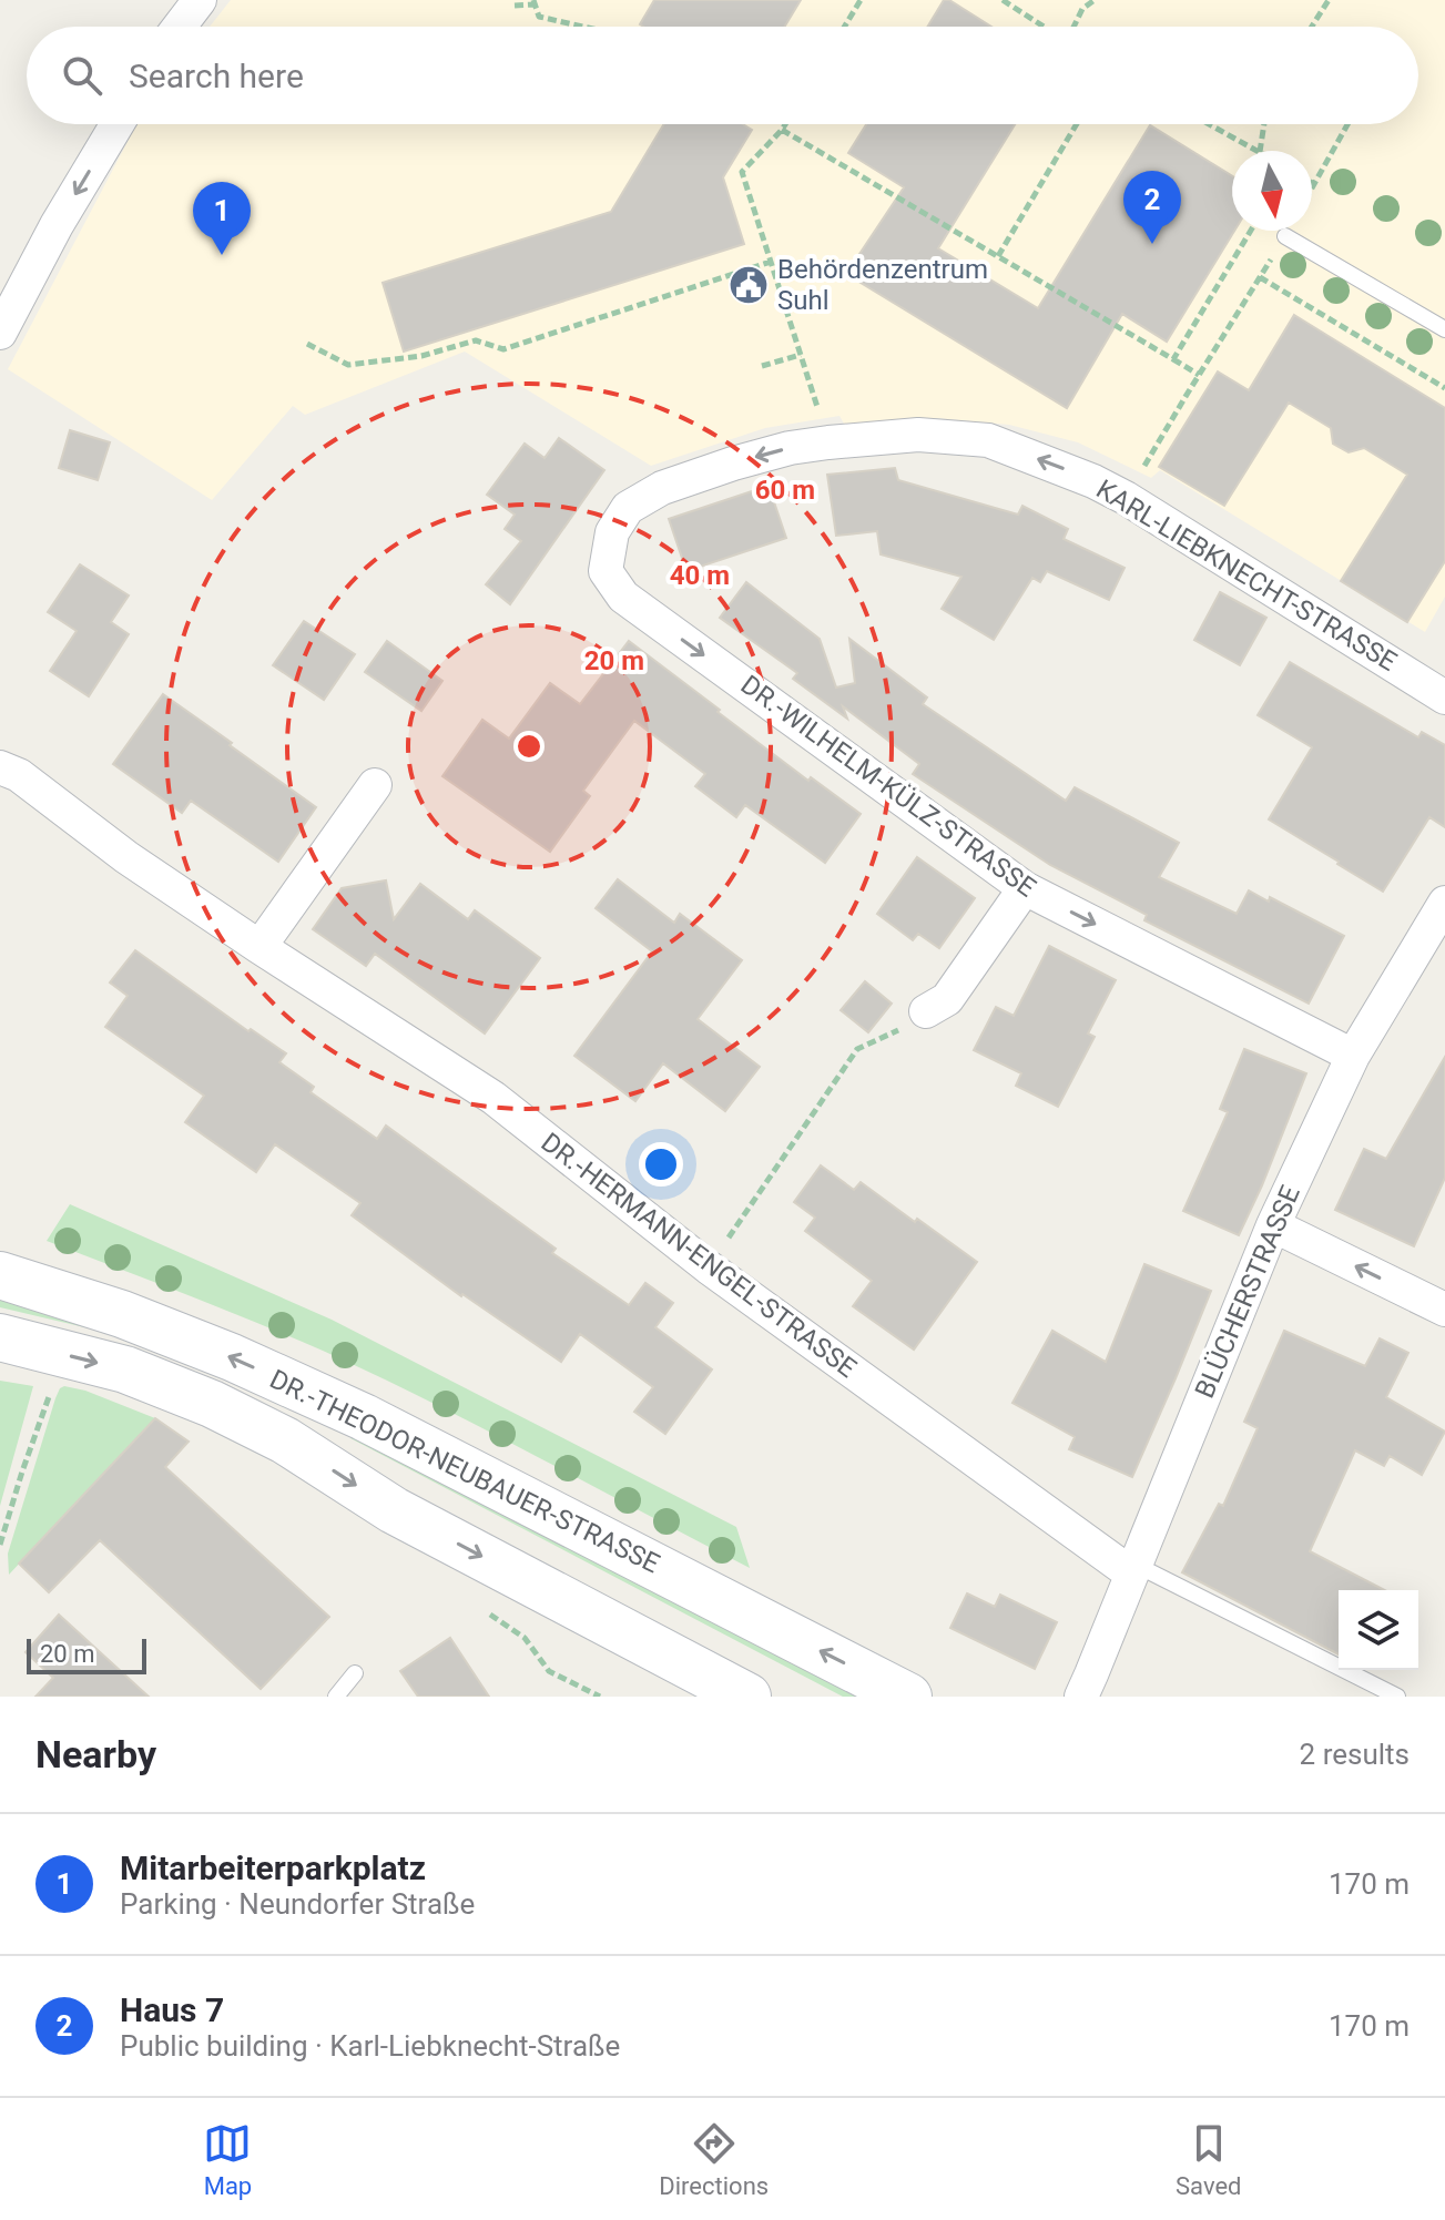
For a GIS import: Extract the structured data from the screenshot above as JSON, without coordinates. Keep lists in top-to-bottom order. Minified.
{"streets":{"main road":["DR.-THEODOR-NEUBAUER-STRASSE"],"street":["KARL-LIEBKNECHT-STRASSE","DR.-WILHELM-KÜLZ-STRASSE","DR.-HERMANN-ENGEL-STRASSE","BLÜCHERSTRASSE"]},"crossings":[["KARL-LIEBKNECHT-STRASSE","DR.-WILHELM-KÜLZ-STRASSE"],["DR.-WILHELM-KÜLZ-STRASSE","BLÜCHERSTRASSE"],["DR.-HERMANN-ENGEL-STRASSE","BLÜCHERSTRASSE"]],"one_way":["KARL-LIEBKNECHT-STRASSE","DR.-WILHELM-KÜLZ-STRASSE"],"places":{"public building":["Behördenzentrum Suhl"]},"scale_bar":"20 m","north":"bottom","page":{"search":"Search here","pins":["2","1"],"scale":"20 m","heading":["Nearby","2 results"],"list":[{"mark":"1","name":"Mitarbeiterparkplatz","note":"Parking · Neundorfer Straße","value":"170 m"},{"mark":"2","name":"Haus 7","note":"Public building · Karl-Liebknecht-Straße","value":"170 m"}],"nav":["Map","Directions","Saved"]},"rings":["60 m","40 m","20 m"]}
